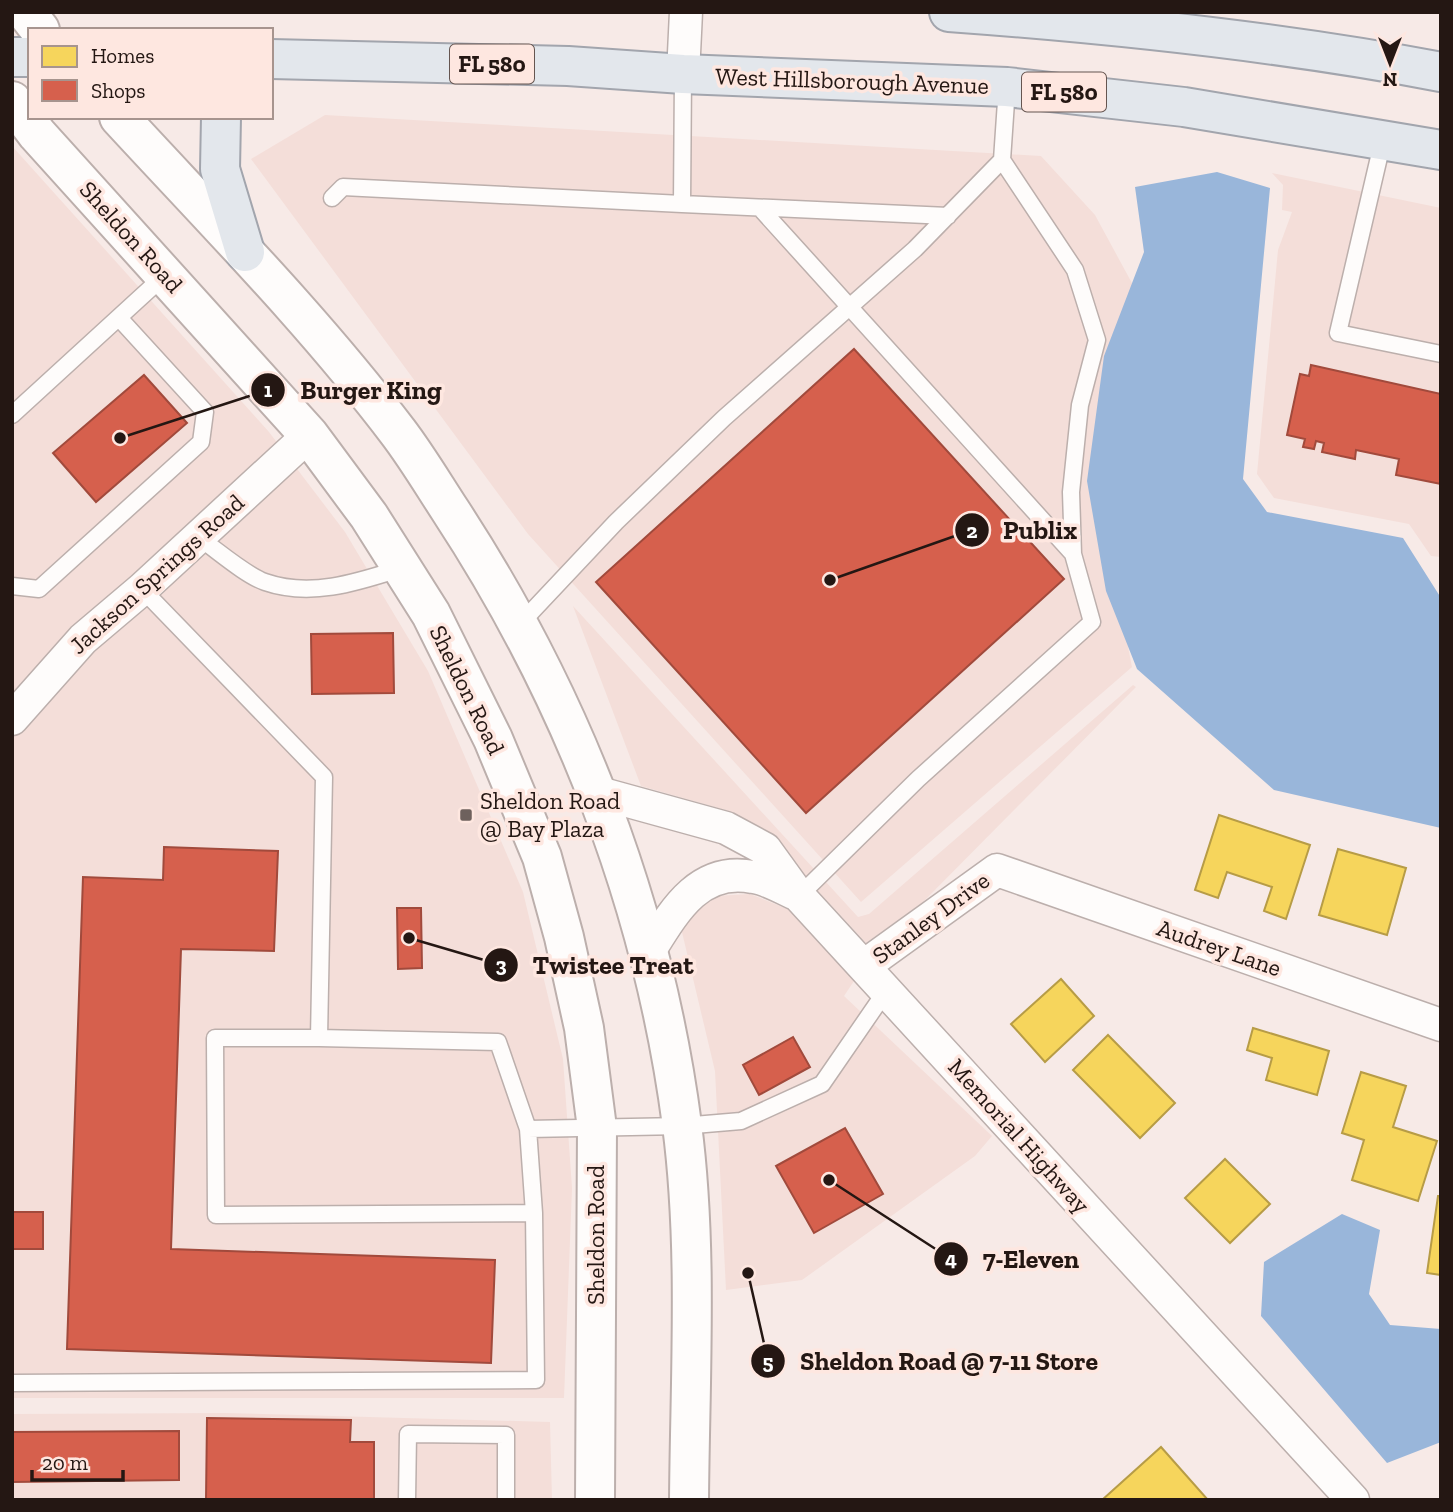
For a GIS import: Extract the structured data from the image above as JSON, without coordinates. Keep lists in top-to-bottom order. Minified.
{"streets":{"main road":["FL 580","West Hillsborough Avenue","Sheldon Road"],"street":["Jackson Springs Road","Stanley Drive","Audrey Lane","Memorial Highway"]},"crossings":[["Sheldon Road","Jackson Springs Road"],["Stanley Drive","Audrey Lane"],["Stanley Drive","Memorial Highway"]],"places":{"other":["Burger King","Publix","Twistee Treat","7-Eleven","Sheldon Road @ 7-11 Store"],"transit":["Sheldon Road @ Bay Plaza"]},"legend":["Homes","Shops"],"scale_bar":"20 m","north":"bottom"}
